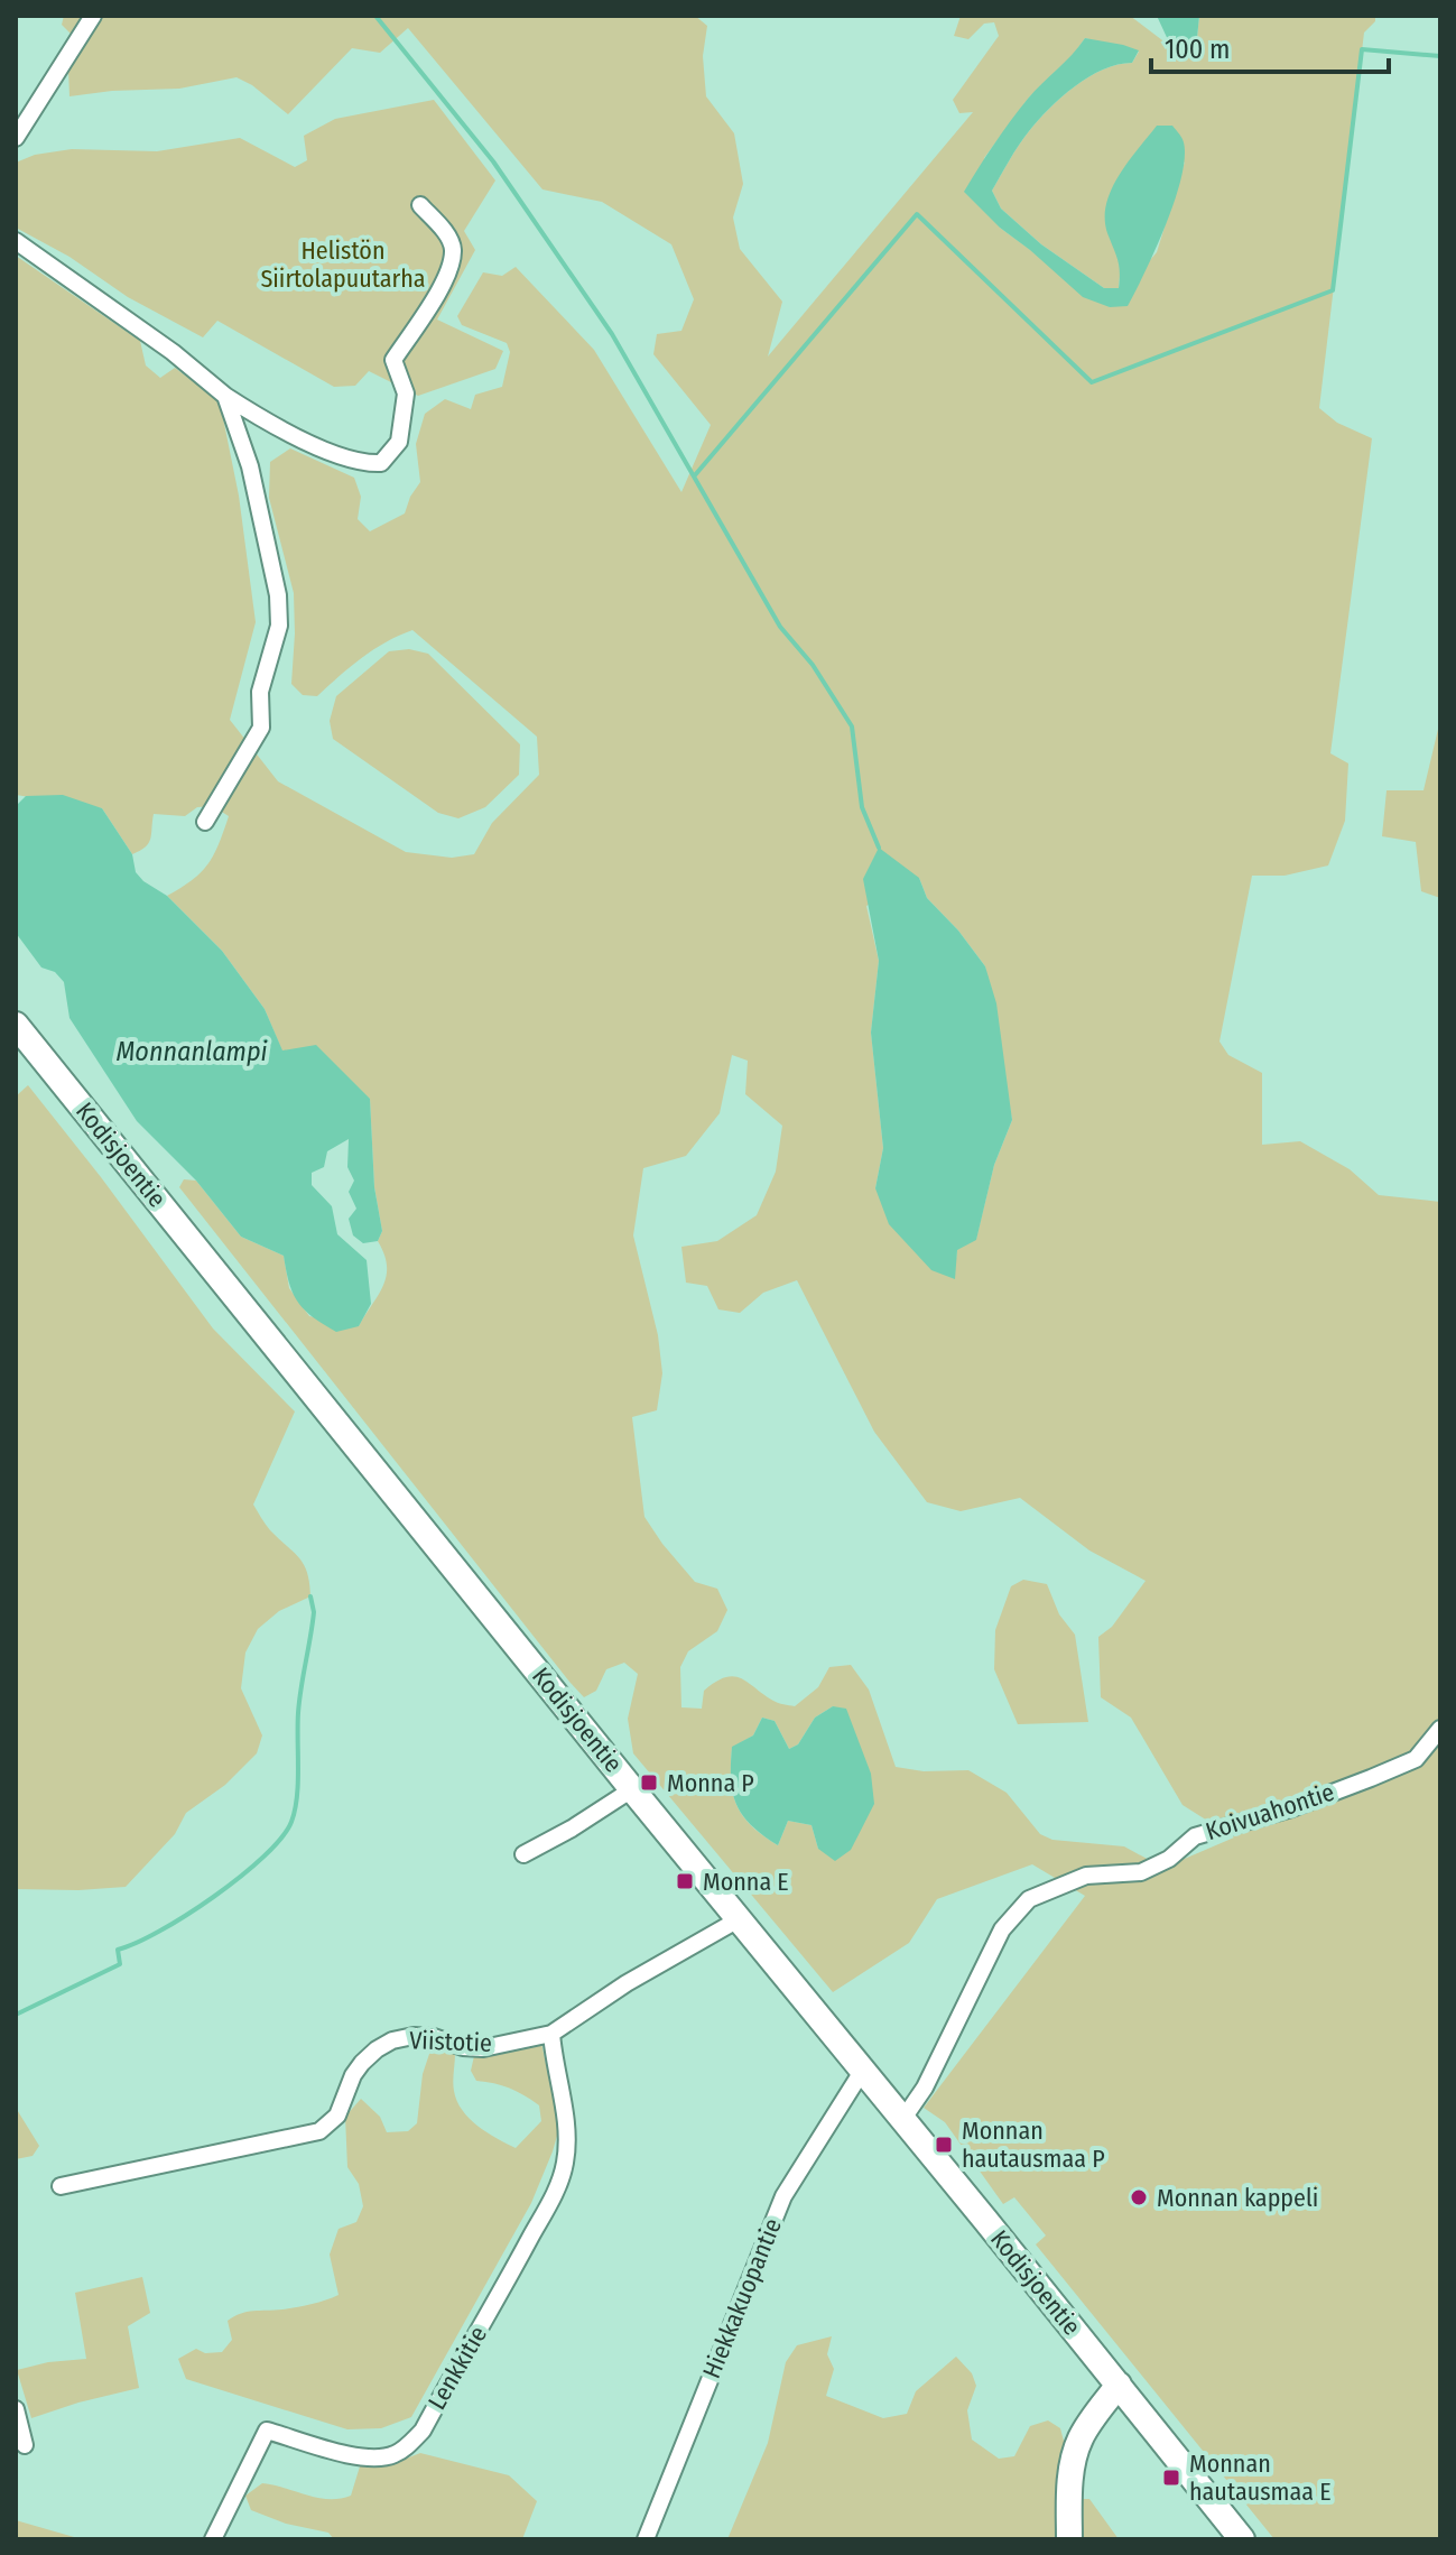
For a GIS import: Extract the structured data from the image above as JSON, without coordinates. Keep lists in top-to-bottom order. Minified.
{"streets":{"street":["Kodisjoentie","Koivuahontie","Viistotie","Hiekkakuopantie","Lenkkitie"]},"crossings":[["Kodisjoentie","Koivuahontie"],["Kodisjoentie","Viistotie"],["Kodisjoentie","Hiekkakuopantie"],["Viistotie","Lenkkitie"]],"water":["Monnanlampi"],"parks":["Helistön Siirtolapuutarha"],"places":{"transit":["Monna P","Monna E","Monnan hautausmaa P","Monnan hautausmaa E"],"other":["Monnan kappeli"]},"scale_bar":"100 m"}
